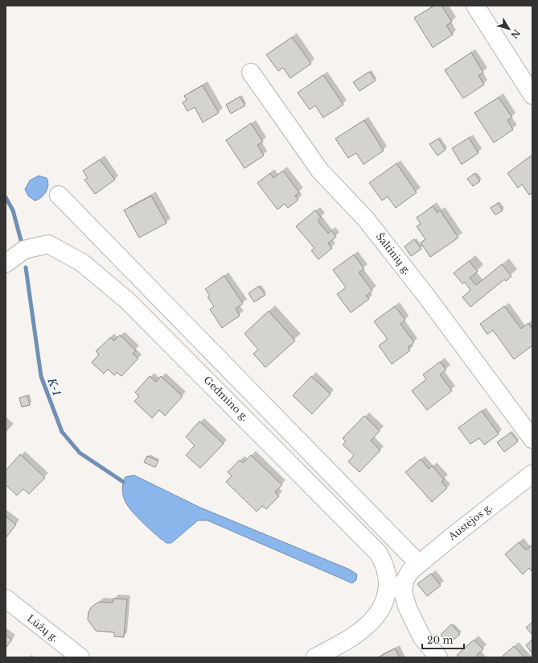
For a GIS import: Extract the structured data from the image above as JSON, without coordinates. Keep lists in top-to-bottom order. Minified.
{"streets":{"street":["Šaltinių g.","Gedmino g.","Austėjos g.","Lūžų g."]},"water":["K-1"],"scale_bar":"20 m","north":"bottom right"}
